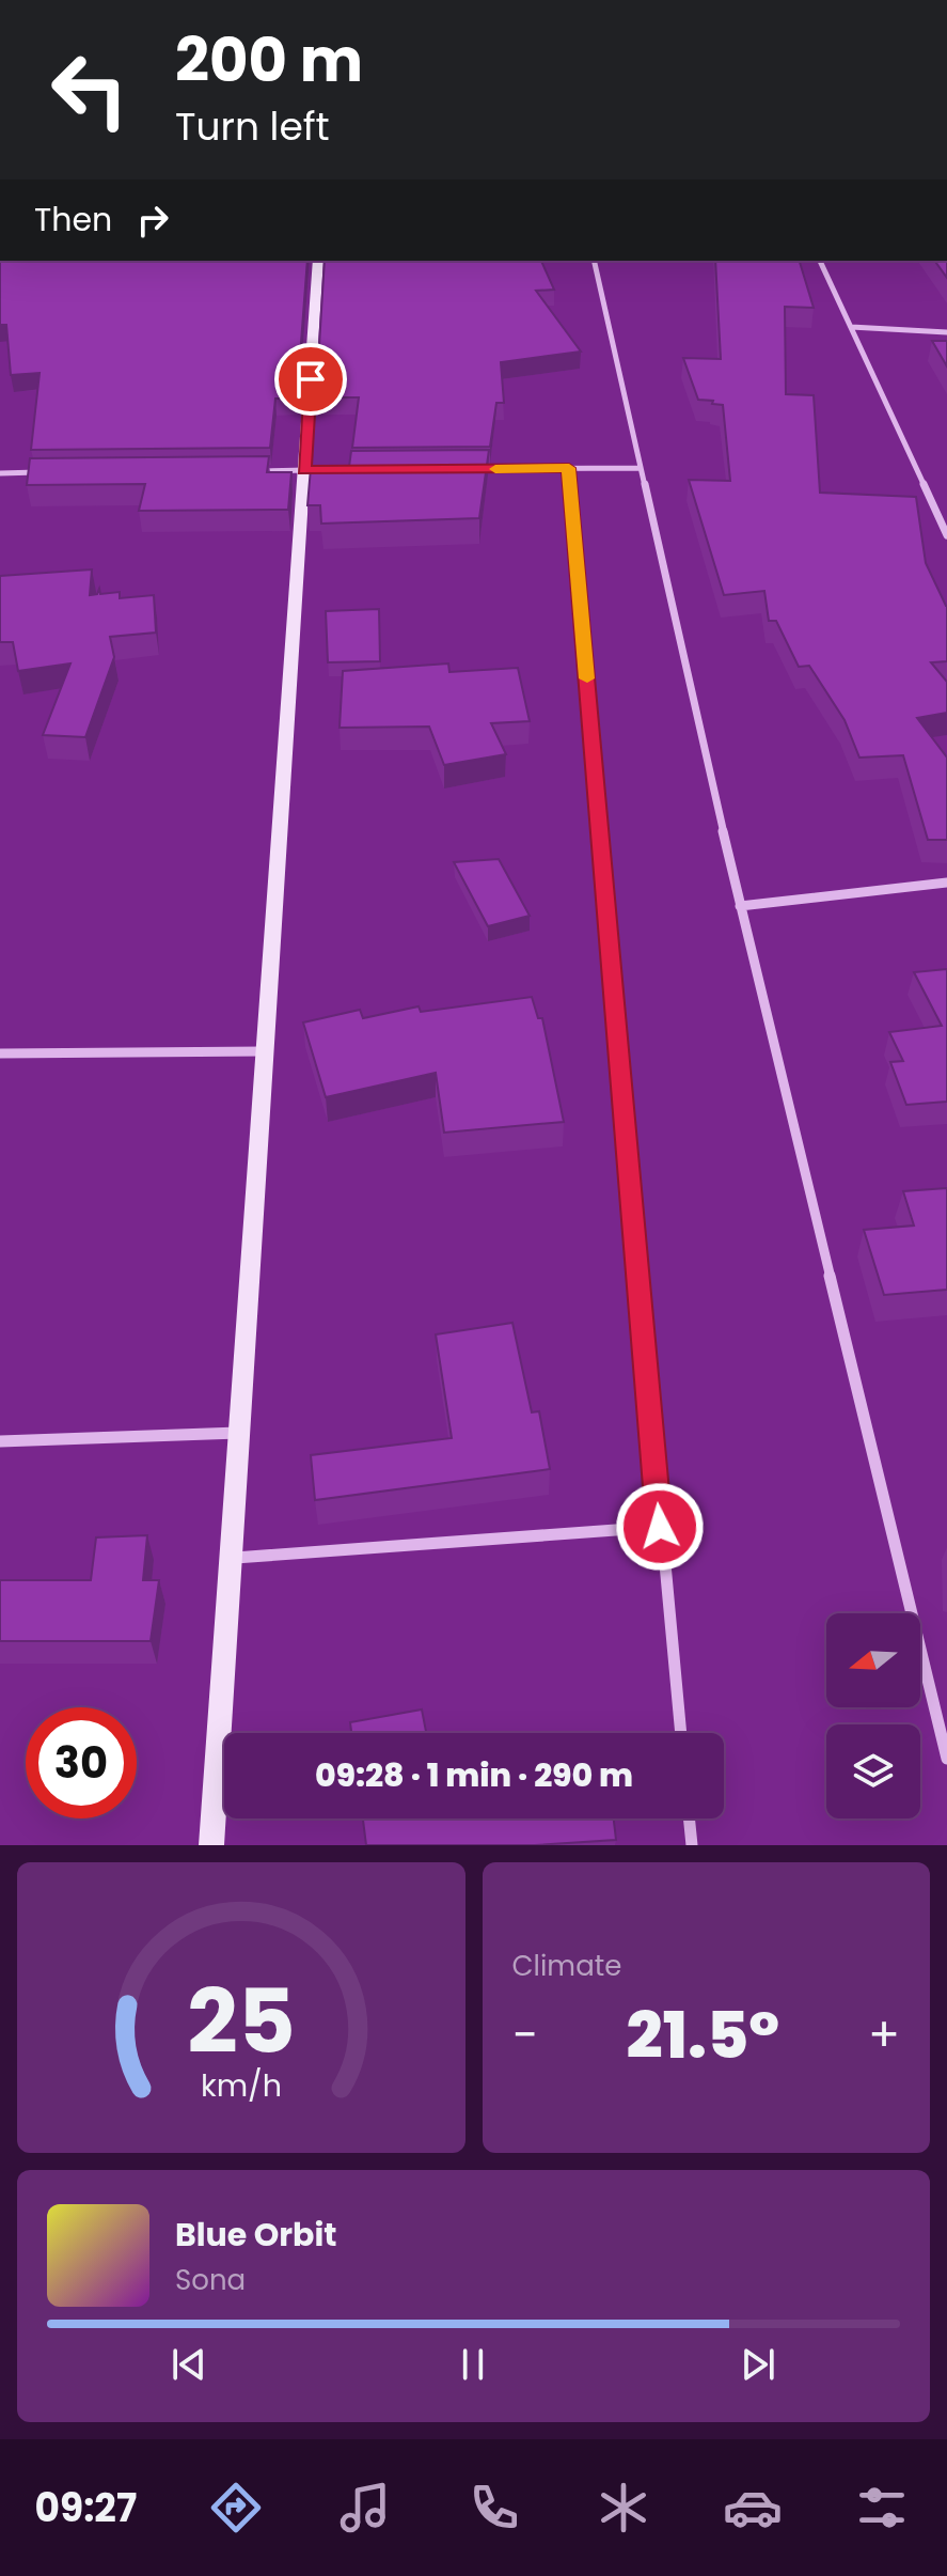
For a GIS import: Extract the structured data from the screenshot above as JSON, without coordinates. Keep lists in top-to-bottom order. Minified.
{"north":"left","page":{"turn":["200 m","Turn left"],"then":"Then","limit":"30","trip":"09:28 · 1 min · 290 m","tile":"Climate","heat":["−","21.5°","+"],"song":["Blue Orbit","Sona"],"tabs":"09:27","gauge":["25","km/h"]}}
